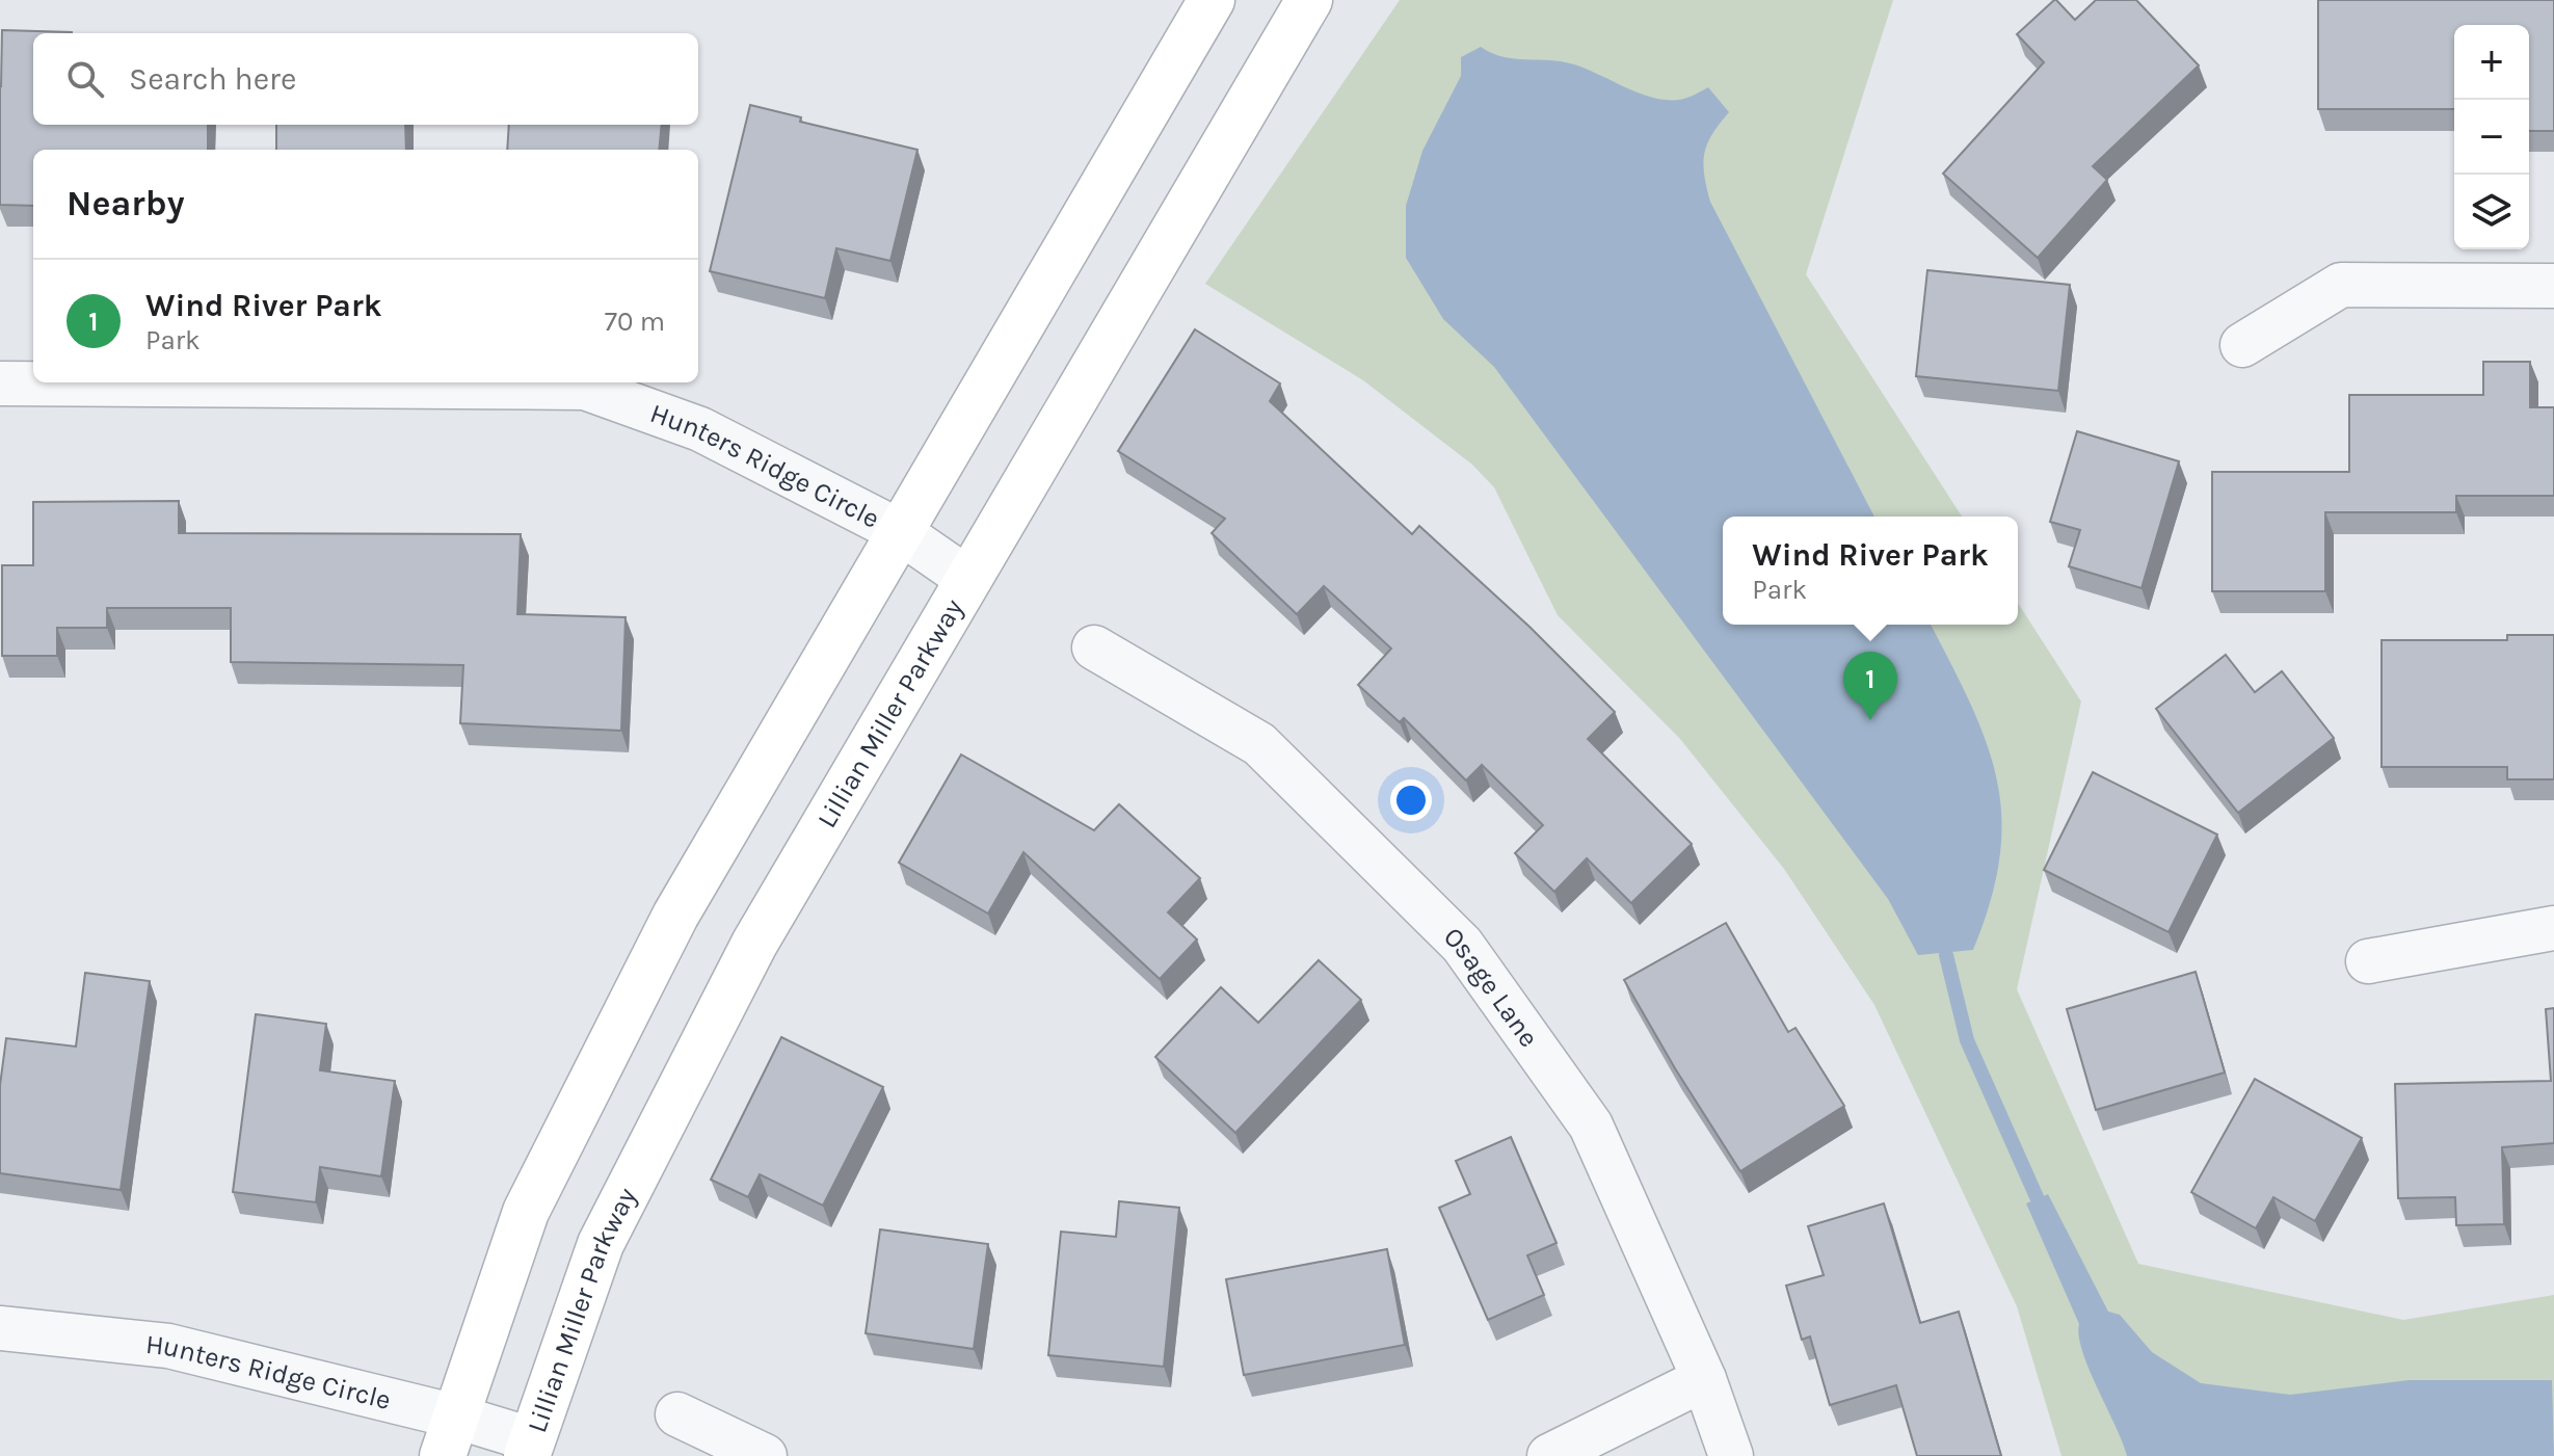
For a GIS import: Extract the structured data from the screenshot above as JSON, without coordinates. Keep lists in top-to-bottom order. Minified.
{"streets":{"main road":["Lillian Miller Parkway"],"street":["Hunters Ridge Circle","Osage Lane"]},"crossings":[["Hunters Ridge Circle","Lillian Miller Parkway"]],"page":{"map_buttons":["+","−"],"search":"Search here","heading":"Nearby","list":[{"mark":"1","name":"Wind River Park","note":"Park","value":"70 m"}],"popup":["Wind River Park","Park"],"pins":"1"}}
